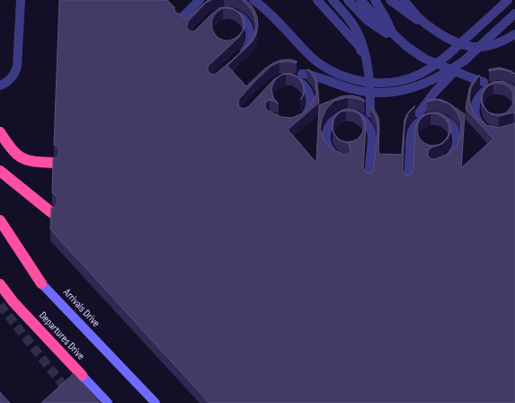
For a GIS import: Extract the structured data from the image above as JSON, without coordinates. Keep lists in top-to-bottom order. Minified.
{"streets":{"highway":["Arrivals Drive","Departures Drive"]}}
